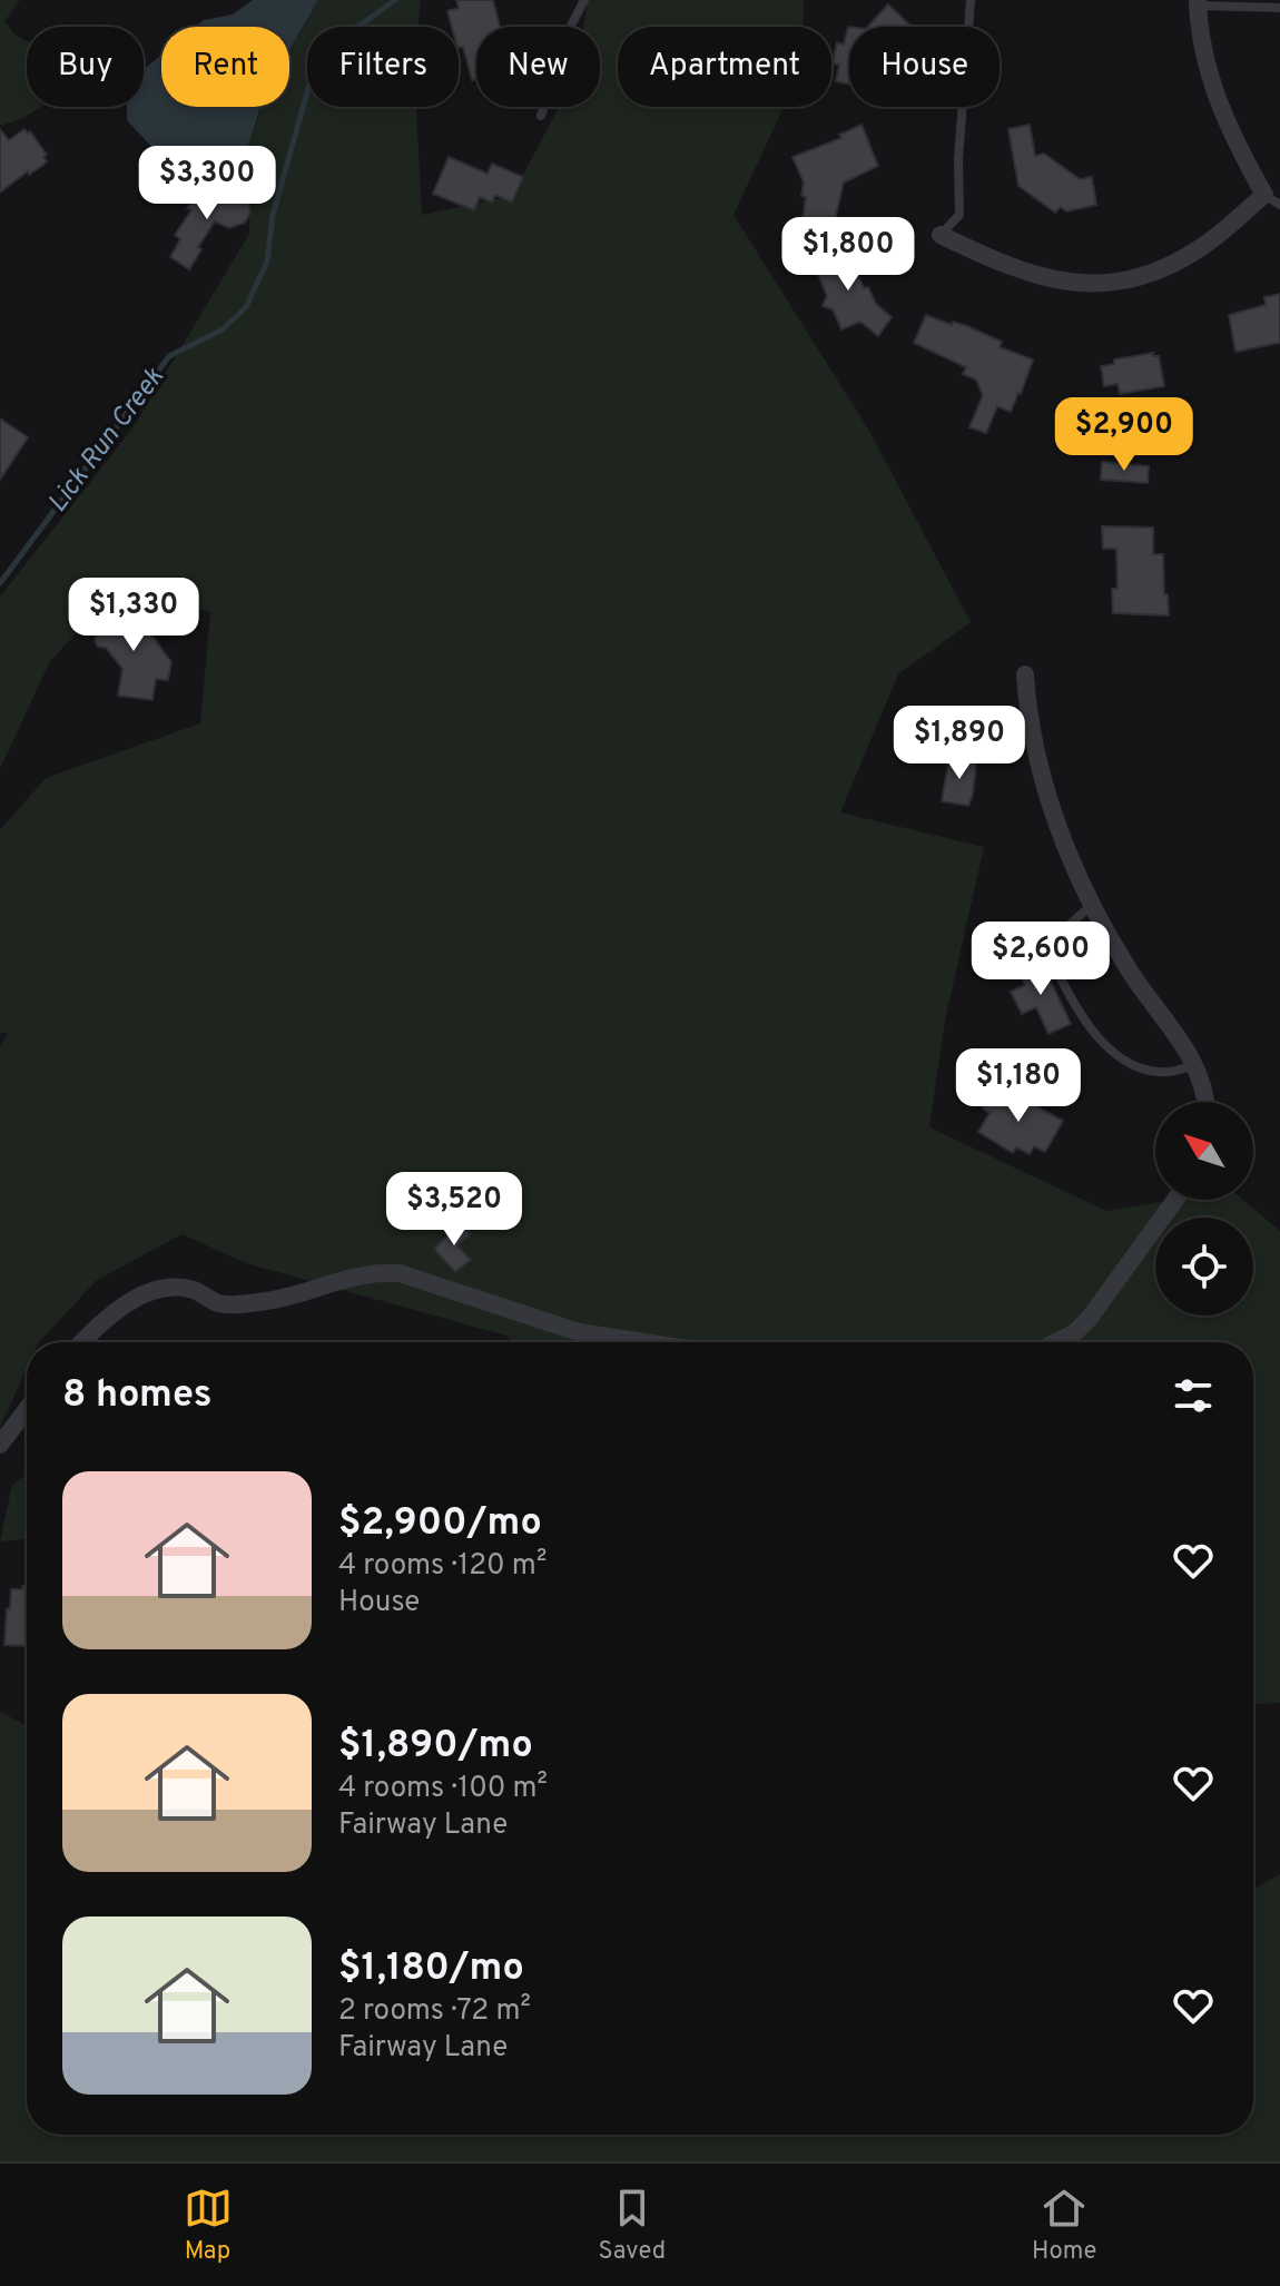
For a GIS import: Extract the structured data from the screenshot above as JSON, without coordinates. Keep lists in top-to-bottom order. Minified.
{"water":["Lick Run Creek"],"north":"top left","page":{"chip":["Buy","Rent","Filters","New","Apartment","House"],"price":["$3,300","$1,800","$2,900","$1,330","$1,890","$2,600","$1,180","$3,520"],"heading":"8 homes","list":[{"name":"$2,900/mo","note":"4 rooms · 120 m² · House"},{"name":"$1,890/mo","note":"4 rooms · 100 m² · Fairway Lane"},{"name":"$1,180/mo","note":"2 rooms · 72 m² · Fairway Lane"}],"tabs":["Map","Saved","Home"]}}
